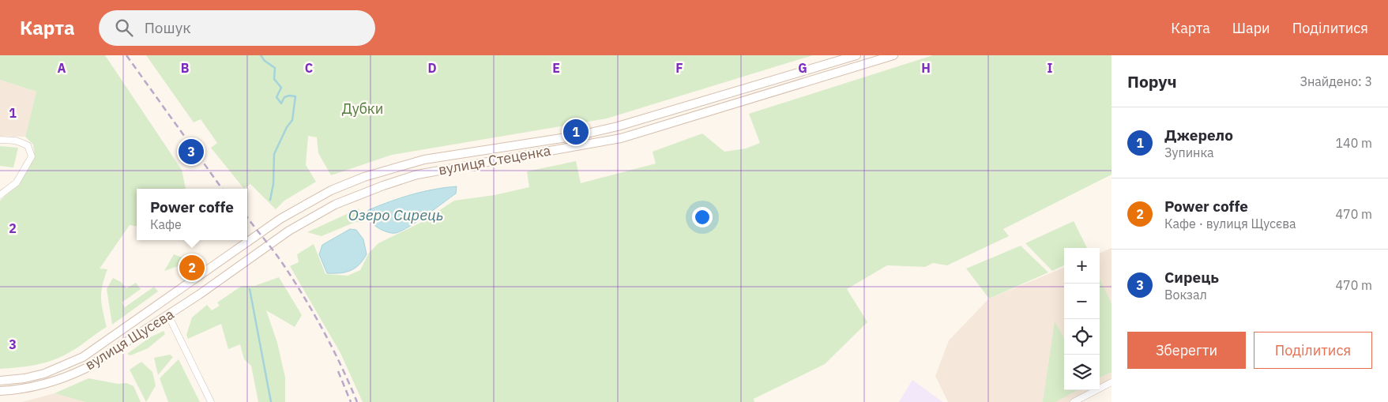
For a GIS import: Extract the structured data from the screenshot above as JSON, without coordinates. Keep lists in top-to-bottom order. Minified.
{"streets":{"main road":["вулиця Стеценка","вулиця Щусєва"]},"crossings":[["вулиця Стеценка","вулиця Щусєва"]],"water":["Озеро Сирець"],"parks":["Дубки"],"page":{"header":"Карта","search":"Пошук","nav":["Карта","Шари","Поділитися"],"heading":["Поруч","Знайдено: 3"],"list":[{"mark":"1","name":"Джерело","note":"Зупинка","value":"140 m"},{"mark":"2","name":"Power coffe","note":"Кафе · вулиця Щусєва","value":"470 m"},{"mark":"3","name":"Сирець","note":"Вокзал","value":"470 m"}],"pins":["1","3","2"],"popup":["Power coffe","Кафе"],"map_buttons":["+","−"],"buttons":["Зберегти","Поділитися"]},"grid":{"columns":["A","B","C","D","E","F","G","H","I"],"rows":["1","2","3"]}}
